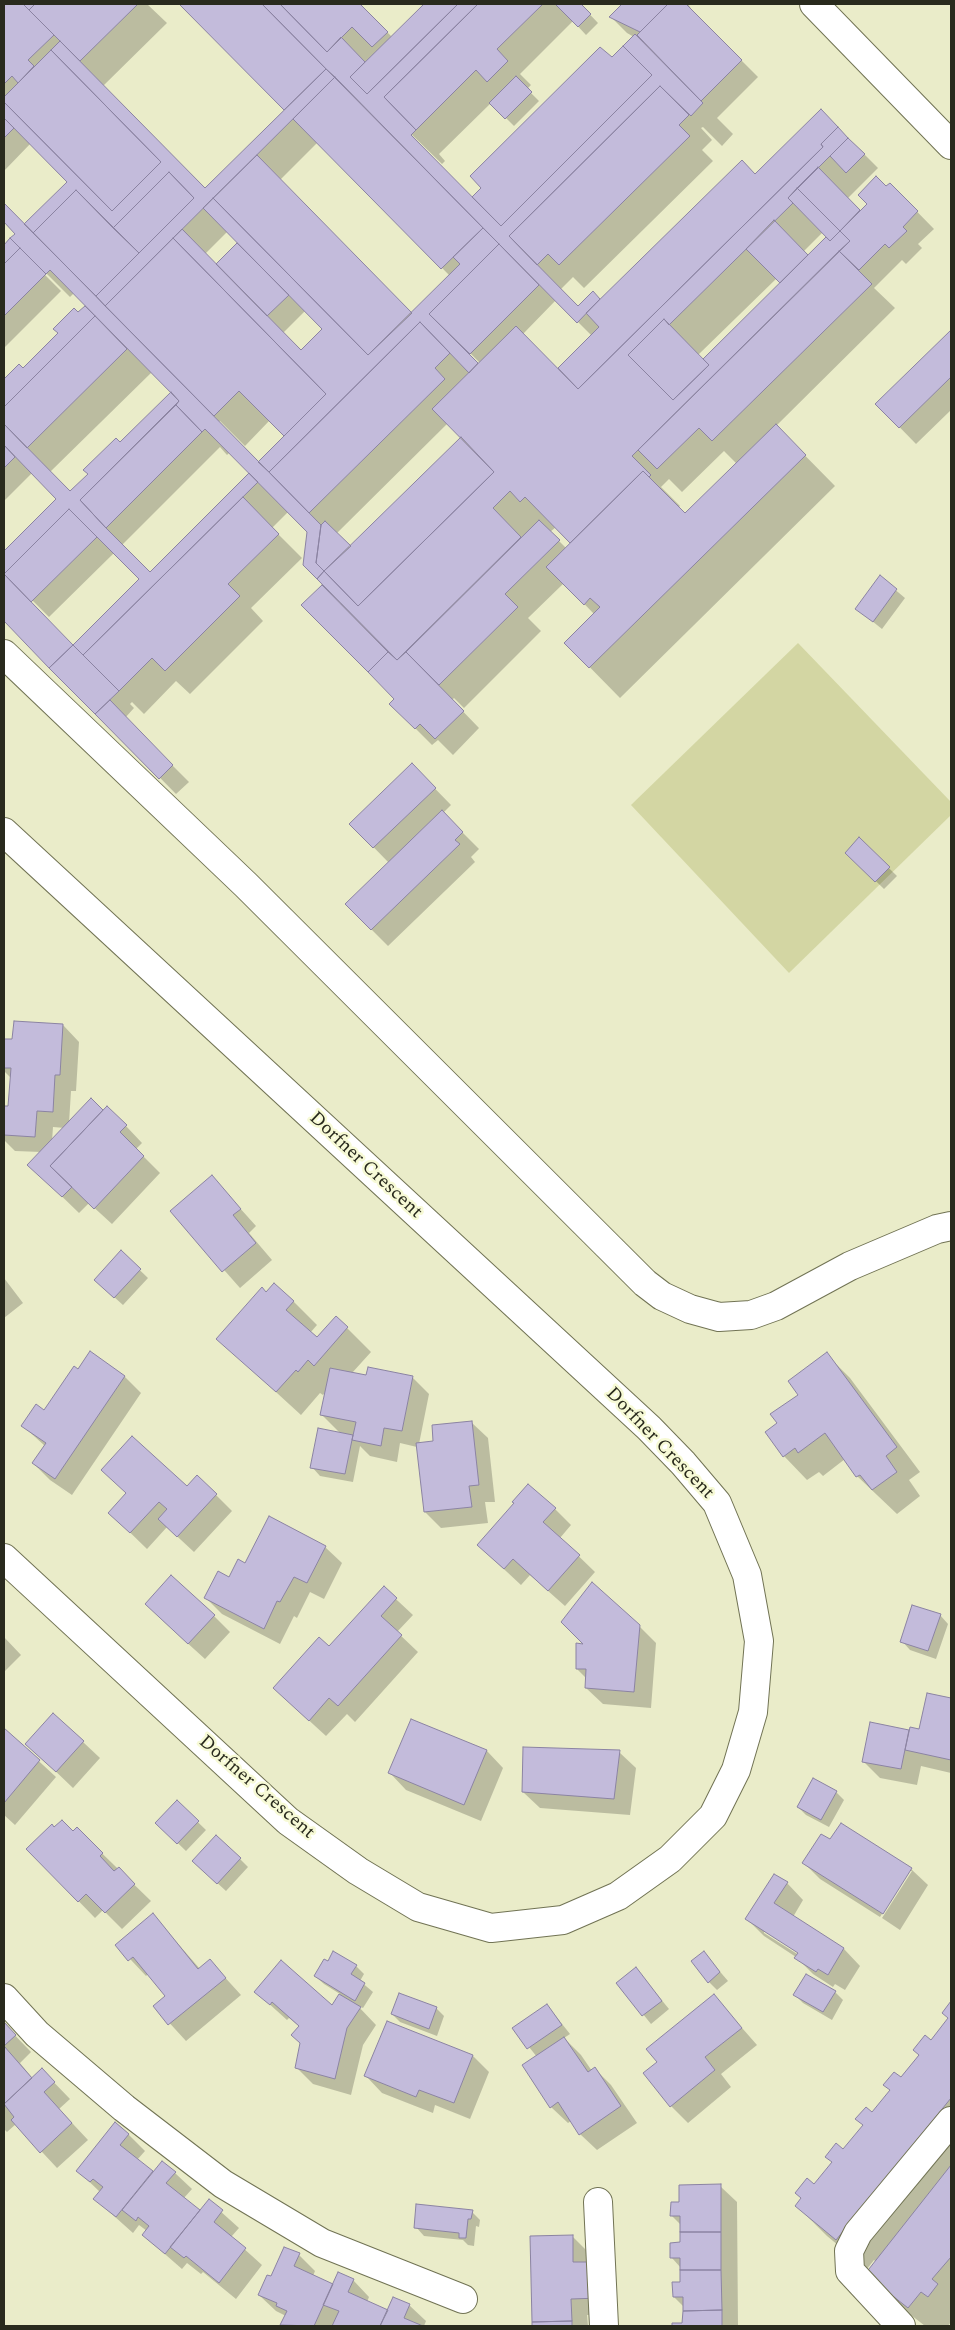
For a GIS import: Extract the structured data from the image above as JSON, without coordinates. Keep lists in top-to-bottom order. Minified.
{"streets":{"street":["Dorfner Crescent"]}}
